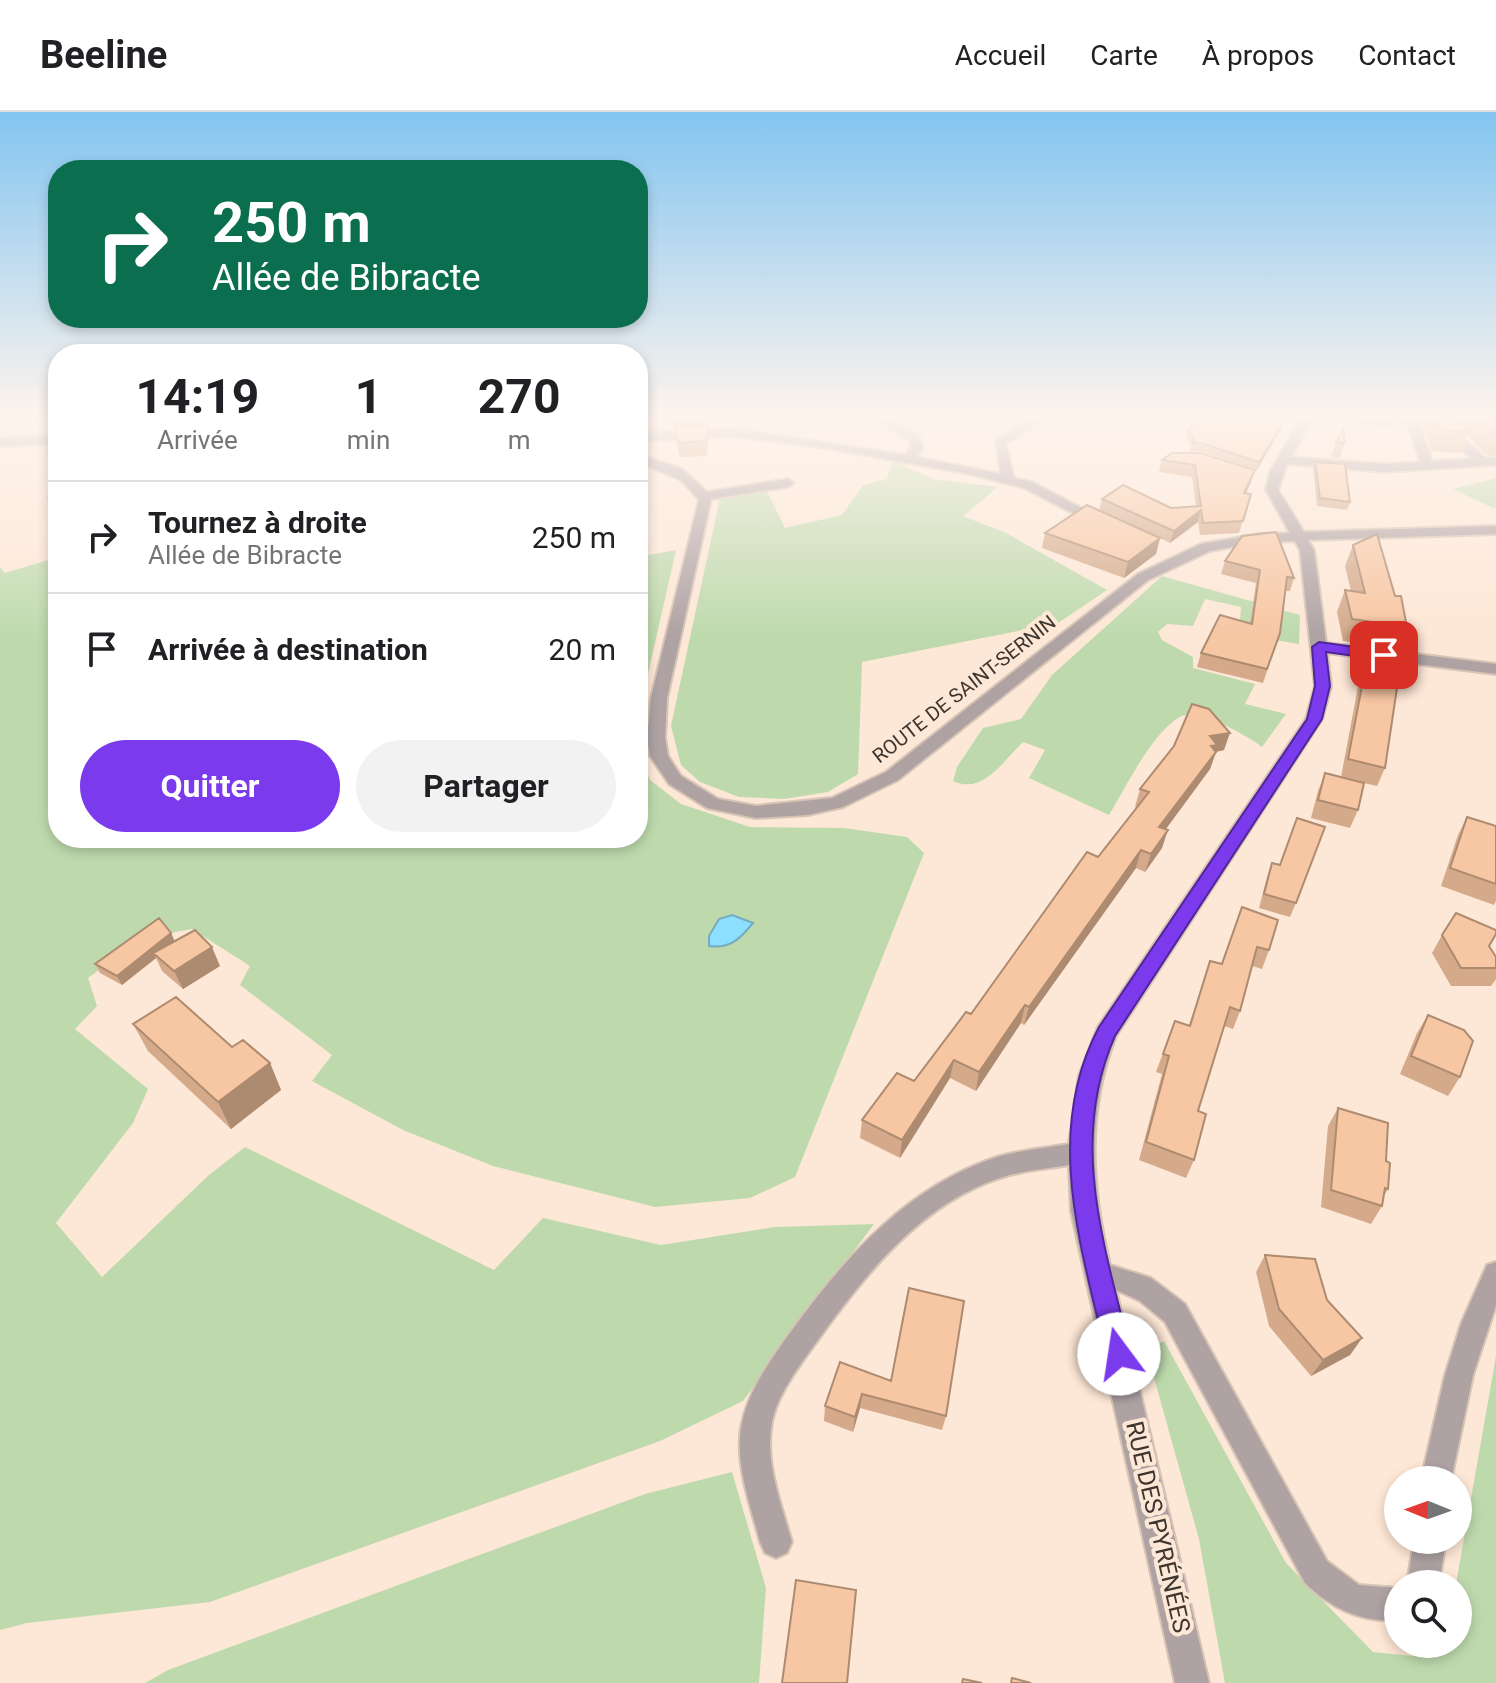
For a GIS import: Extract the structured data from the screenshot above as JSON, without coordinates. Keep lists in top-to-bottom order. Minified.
{"streets":{"street":["ROUTE DE SAINT-SERNIN","RUE DES PYRÉNÉES"]},"crossings":[["ROUTE DE SAINT-SERNIN","RUE DES PYRÉNÉES"]],"north":"left","page":{"header":"Beeline","nav":["Accueil","Carte","À propos","Contact"],"turn":["250 m","Allée de Bibracte"],"eta":["14:19","Arrivée","1","min","270","m"],"list":[{"name":"Tournez à droite","note":"Allée de Bibracte","value":"250 m"},{"name":"Arrivée à destination","value":"20 m"}],"buttons":["Quitter","Partager"]}}
